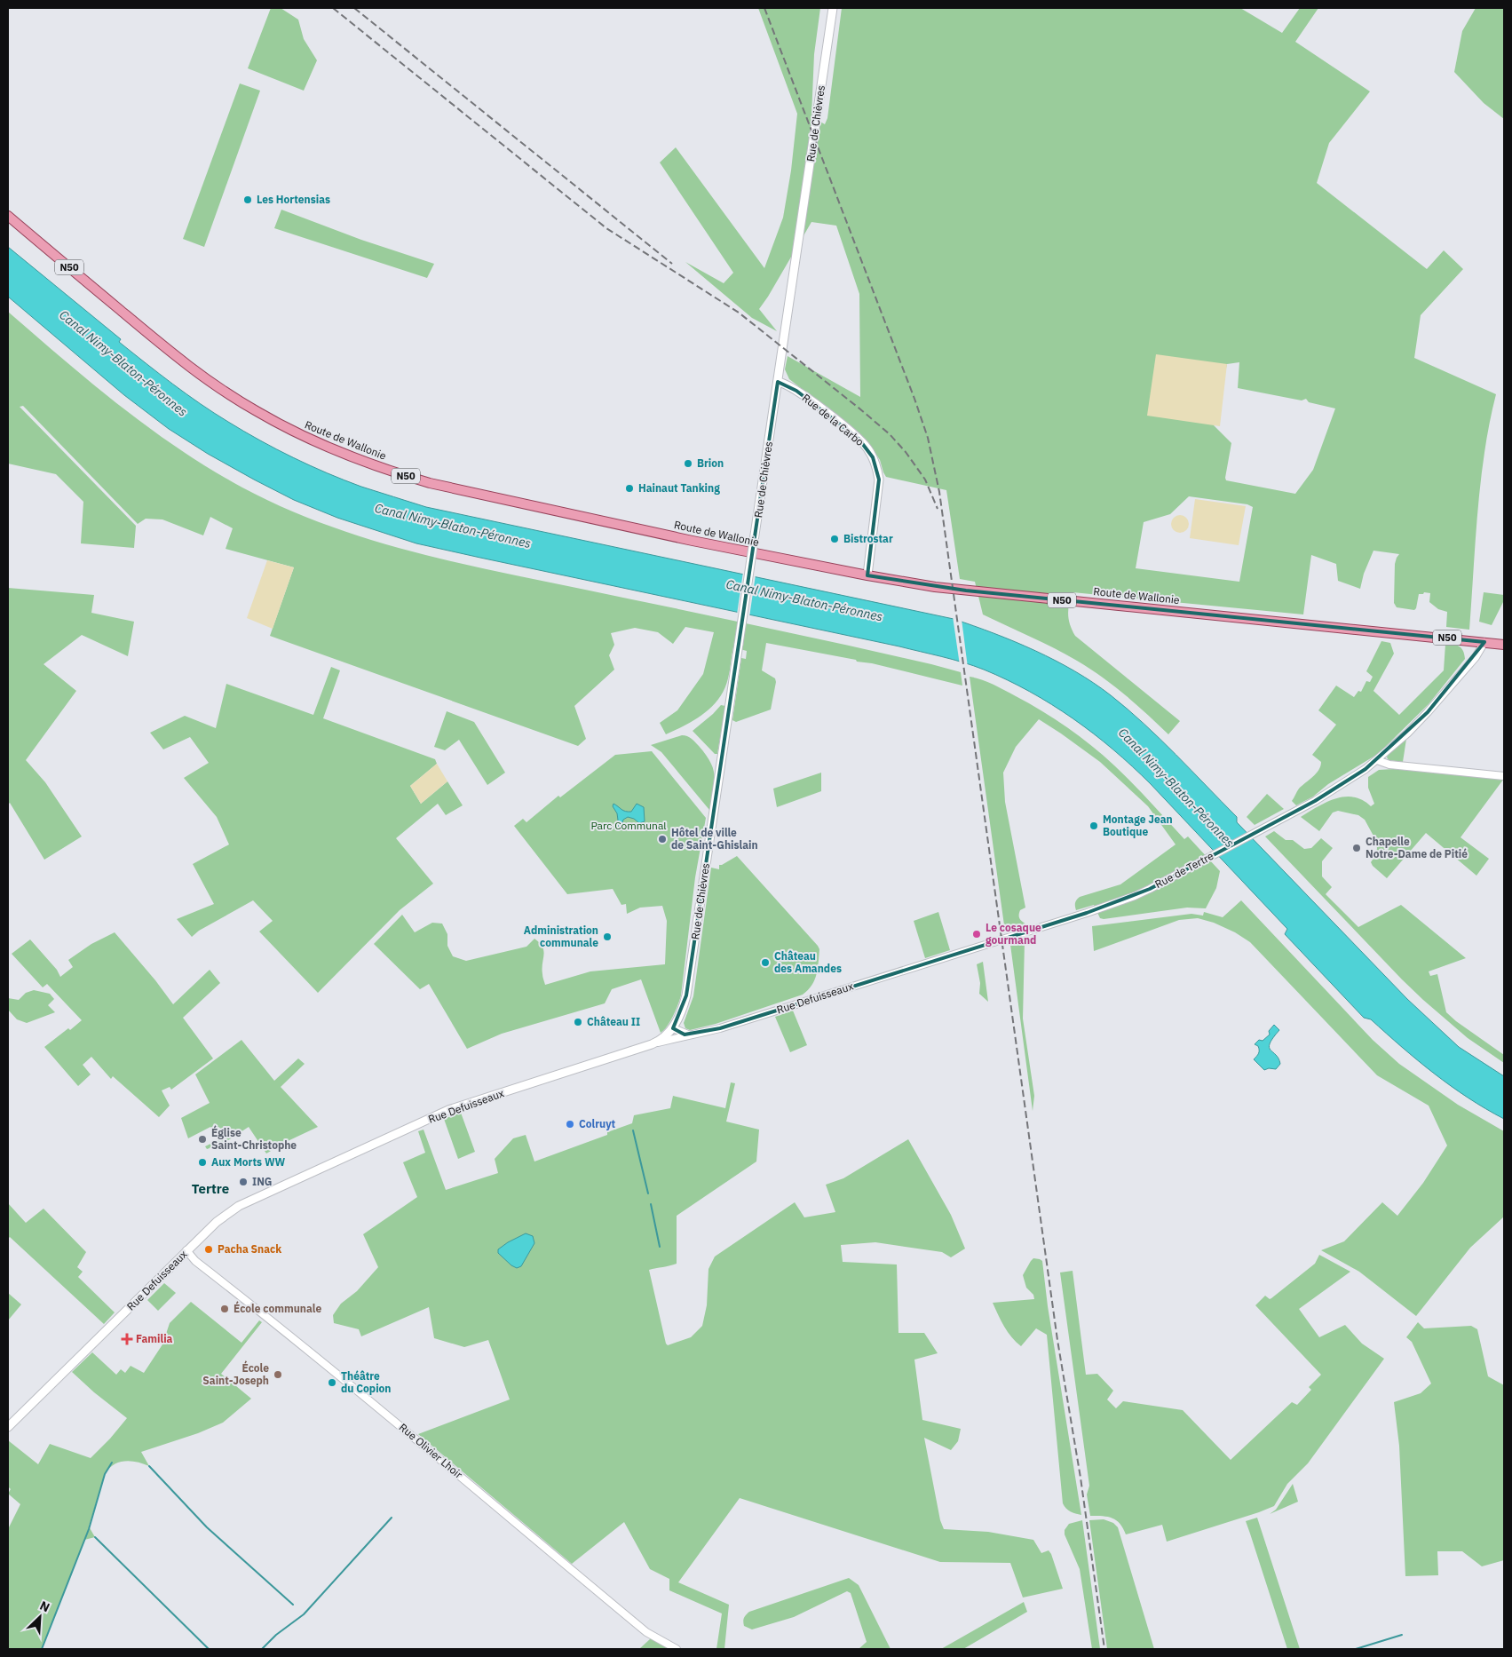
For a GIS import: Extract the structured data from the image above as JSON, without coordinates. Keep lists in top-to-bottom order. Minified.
{"streets":{"main road":["Rue de Chièvres","N50","Rue de la Carbo","Route de Wallonie","Rue Defuisseaux"],"street":["Rue de Tertre","Rue Olivier Lhoir"]},"crossings":[["Rue de Chièvres","Rue de la Carbo"],["Rue de Chièvres","Rue Defuisseaux"],["Rue de la Carbo","Route de Wallonie"],["Route de Wallonie","Rue de Tertre"],["Rue de Tertre","Rue Defuisseaux"],["Rue Defuisseaux","Rue Olivier Lhoir"]],"districts":["Tertre"],"water":["Canal Nimy-Blaton-Péronnes"],"parks":["Parc Communal"],"places":{"other":["Les Hortensias","Brion","Hainaut Tanking","Bistrostar","Montage Jean Boutique","Hôtel de ville de Saint-Ghislain","Chapelle Notre-Dame de Pitié","Le cosaque gourmand","Administration communale","Château des Amandes","Château II","Colruyt","Église Saint-Christophe","Aux Morts WW","ING","Pacha Snack","École communale","École Saint-Joseph","Théâtre du Copion"],"health":["Familia"]},"north":"top right"}
